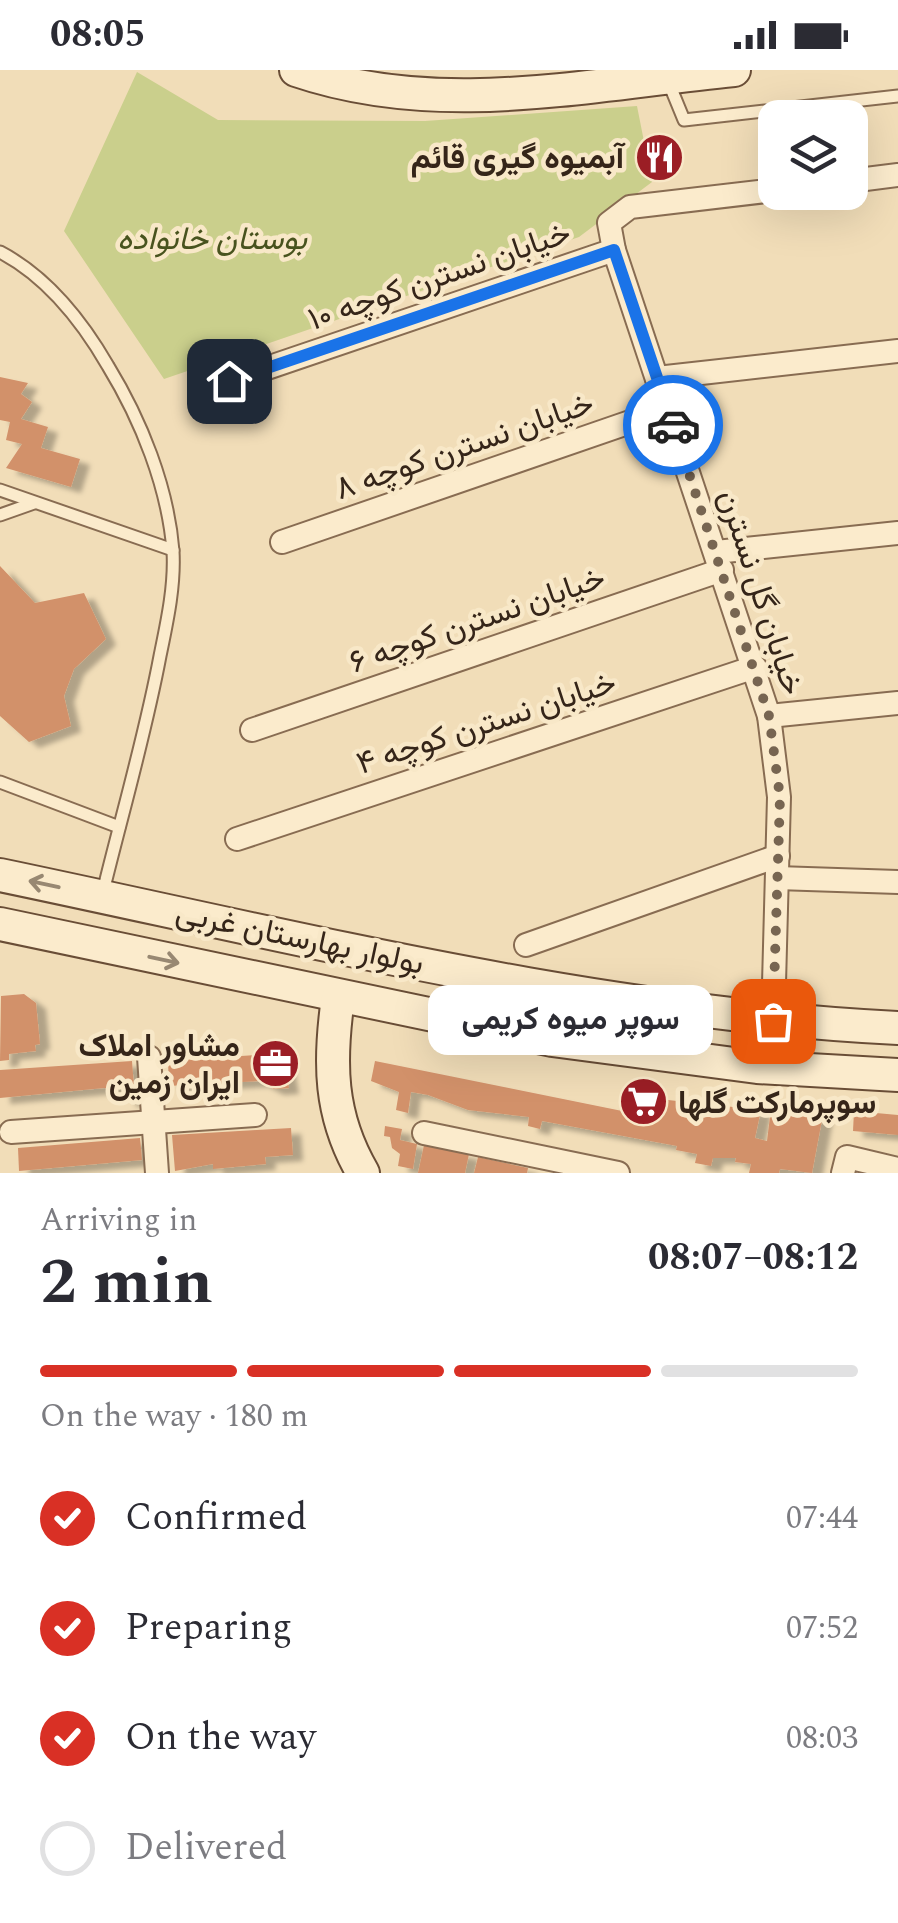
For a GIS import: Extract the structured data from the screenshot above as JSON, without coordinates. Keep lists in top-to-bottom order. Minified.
{"streets":{"street":["خیابان نسترن کوچه ۱۰","خیابان نسترن کوچه ۸","خیابان گل نسترن","خیابان نسترن کوچه ۶","خیابان نسترن کوچه ۴","بولوار بهارستان غربی"]},"crossings":[["خیابان نسترن کوچه ۱۰","خیابان گل نسترن"],["خیابان نسترن کوچه ۸","خیابان گل نسترن"],["خیابان گل نسترن","خیابان نسترن کوچه ۶"],["خیابان گل نسترن","خیابان نسترن کوچه ۴"],["خیابان گل نسترن","بولوار بهارستان غربی"]],"parks":["بوستان خانواده"],"places":{"restaurant":["آبمیوه گیری قائم"],"other":["سوپر میوه کریمی"],"office":["مشاور املاک ایران زمین"],"supermarket":["سوپرمارکت گلها"]},"page":{"status":"08:05","bubble":"سوپر میوه کریمی","heading":["2 min","Arriving in","08:07–08:12"],"bar":"On the way · 180 m","list":[["Confirmed","07:44"],["Preparing","07:52"],["On the way","08:03"],"Delivered"]}}
